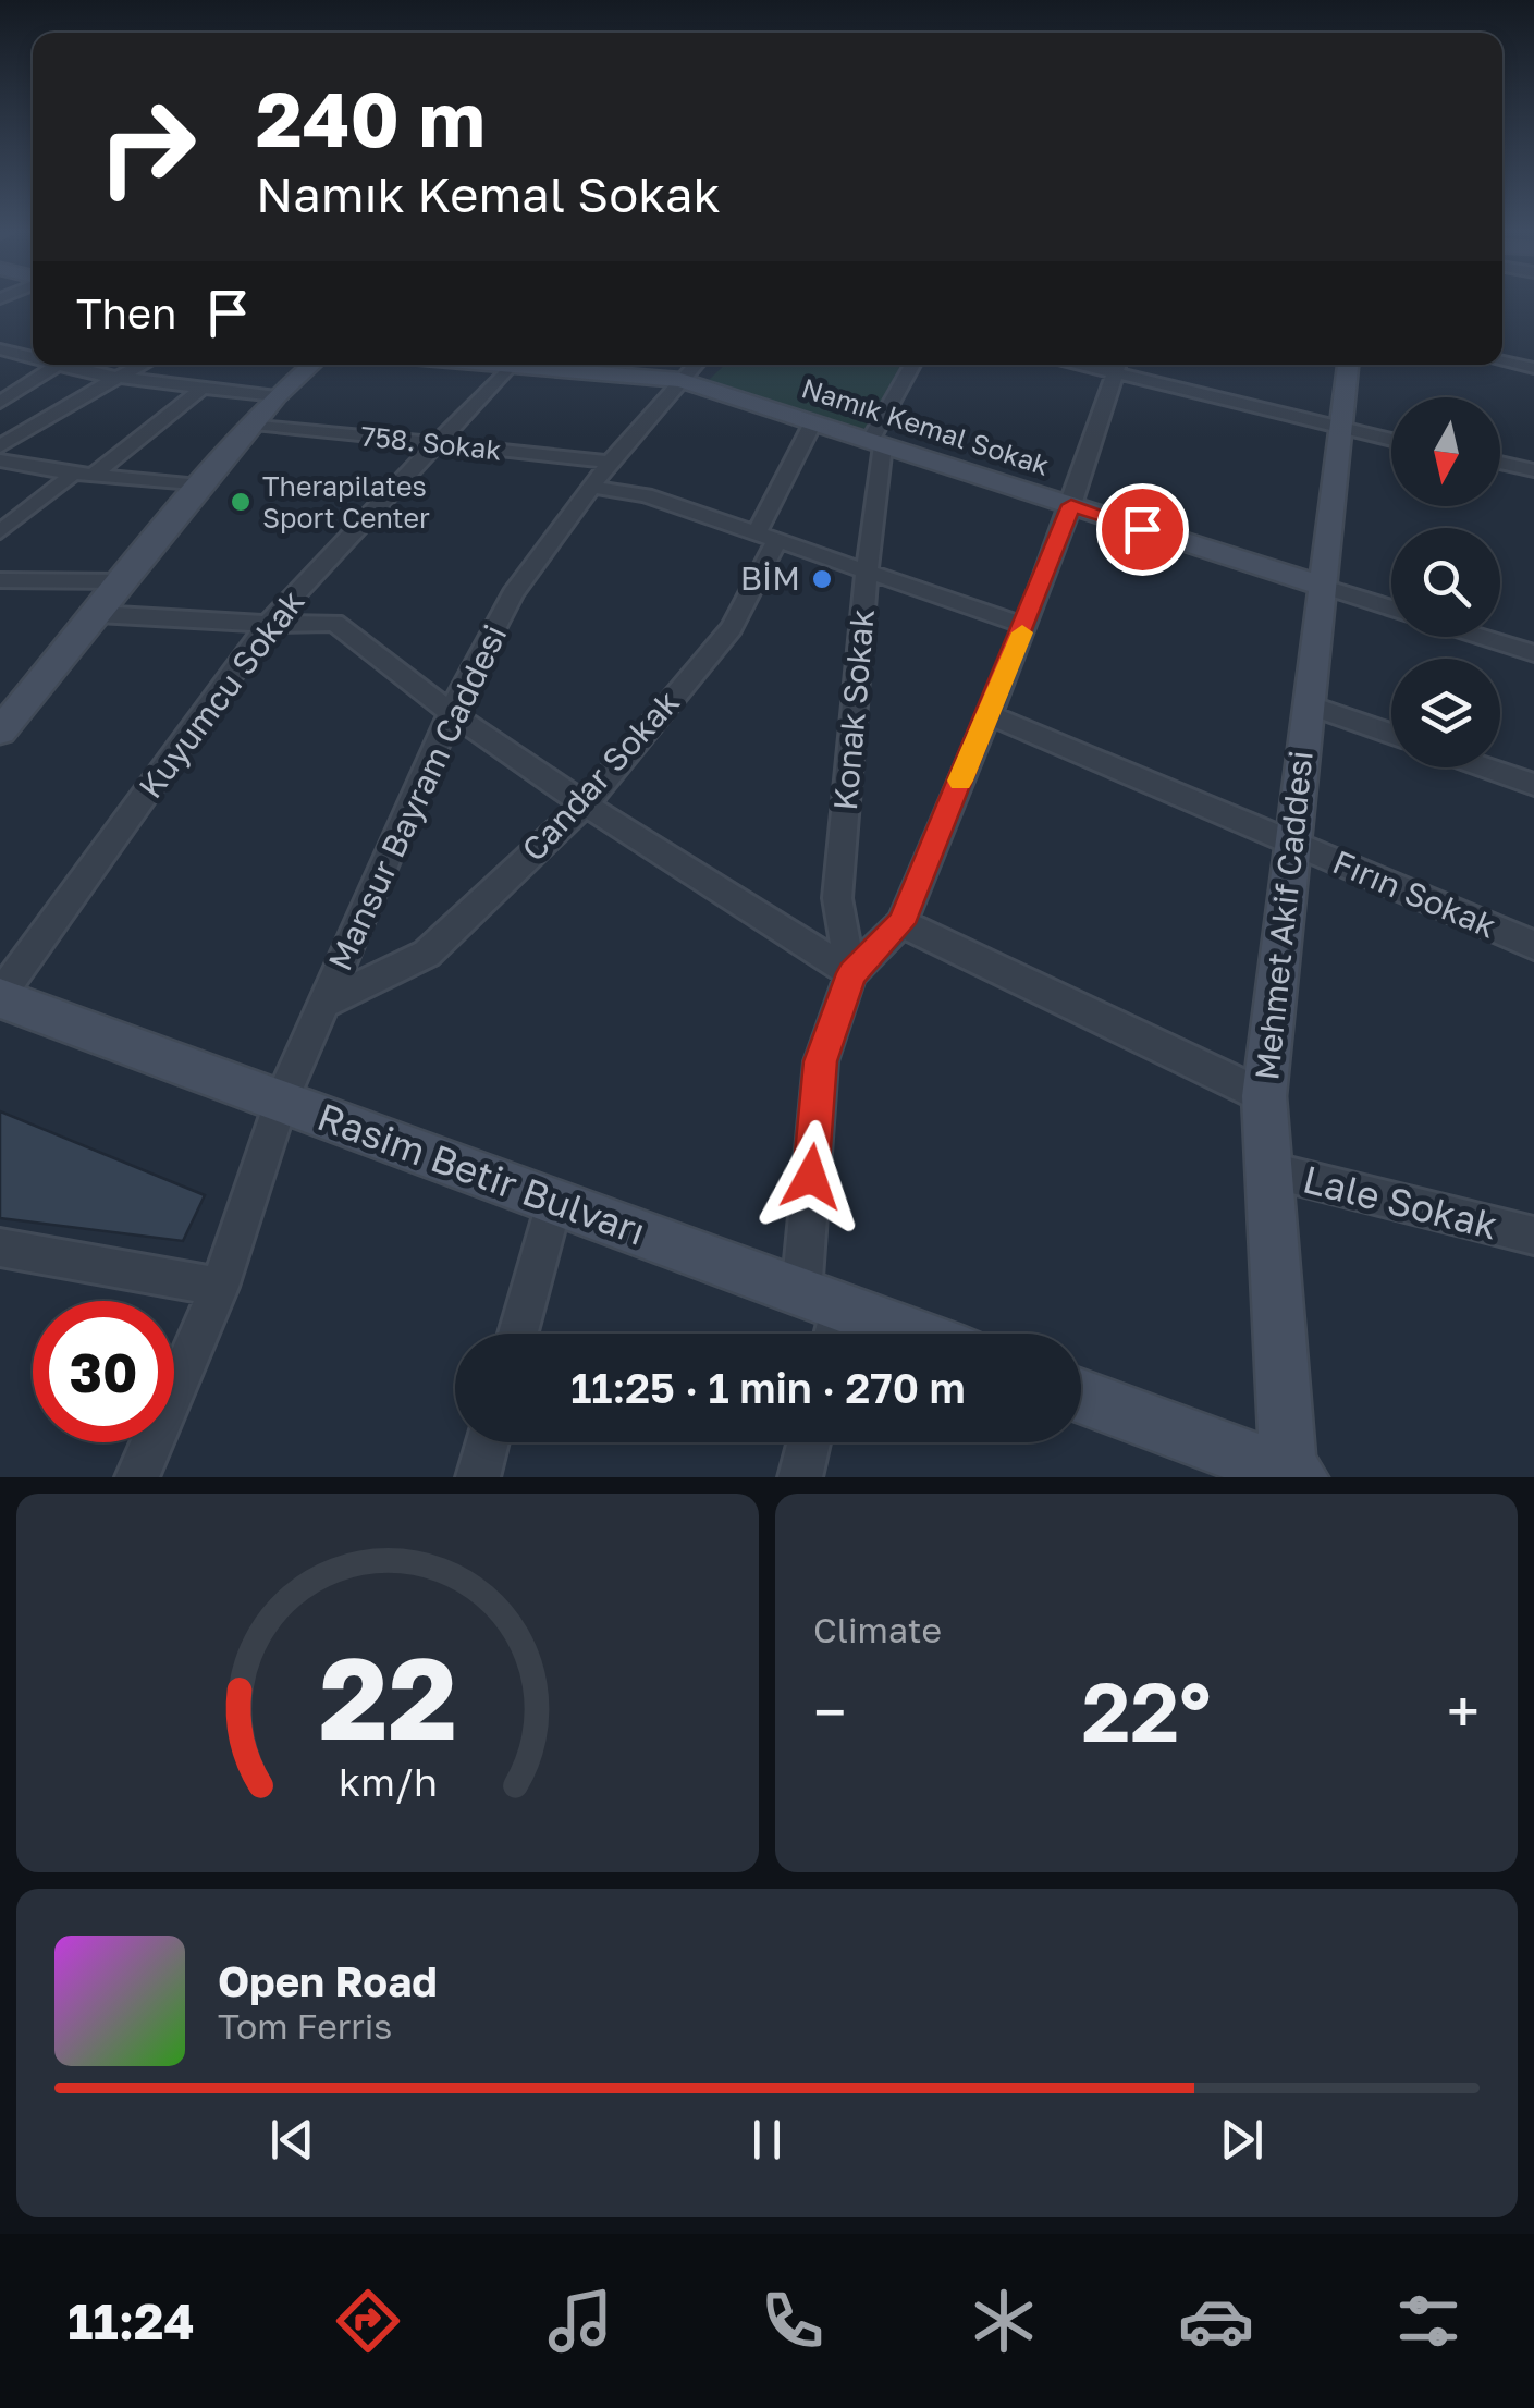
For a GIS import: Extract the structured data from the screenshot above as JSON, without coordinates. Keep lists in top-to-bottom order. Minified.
{"streets":{"main road":["Namık Kemal Sokak","Mehmet Akif Caddesi","Rasim Betir Bulvarı"],"street":["758. Sokak","Kuyumcu Sokak","Konak Sokak","Candar Sokak","Mansur Bayram Caddesi","Fırın Sokak","Lale Sokak"]},"crossings":[["Namık Kemal Sokak","Konak Sokak"],["Namık Kemal Sokak","Candar Sokak"],["Namık Kemal Sokak","Mansur Bayram Caddesi"],["Namık Kemal Sokak","Mehmet Akif Caddesi"],["758. Sokak","Kuyumcu Sokak"],["758. Sokak","Mansur Bayram Caddesi"],["Kuyumcu Sokak","Rasim Betir Bulvarı"],["Candar Sokak","Mansur Bayram Caddesi"],["Mansur Bayram Caddesi","Rasim Betir Bulvarı"],["Fırın Sokak","Mehmet Akif Caddesi"],["Mehmet Akif Caddesi","Lale Sokak"]],"places":["Therapilates Sport Center","BİM"],"north":"bottom","page":{"turn":["240 m","Namık Kemal Sokak"],"then":"Then","limit":"30","trip":"11:25 · 1 min · 270 m","tile":"Climate","heat":["−","22°","+"],"song":["Open Road","Tom Ferris"],"tabs":"11:24","gauge":["22","km/h"]}}
